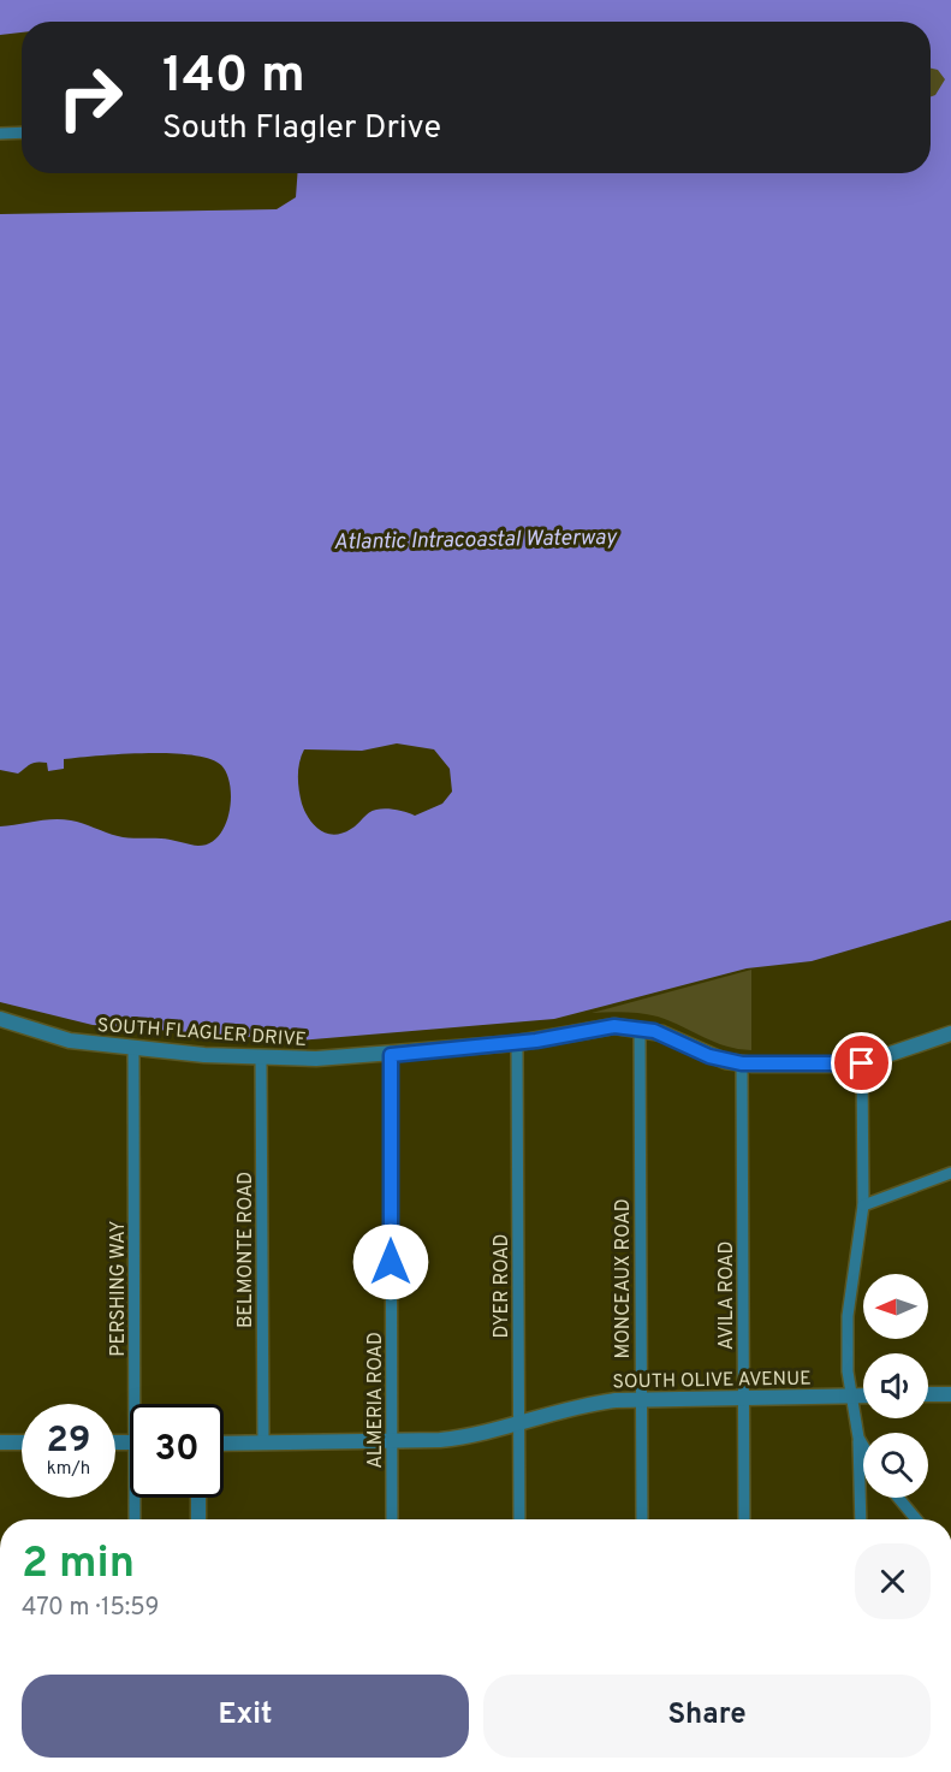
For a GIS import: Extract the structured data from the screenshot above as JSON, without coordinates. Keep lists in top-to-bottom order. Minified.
{"streets":{"street":["SOUTH FLAGLER DRIVE","BELMONTE ROAD","MONCEAUX ROAD","DYER ROAD","PERSHING WAY","AVILA ROAD","SOUTH OLIVE AVENUE","ALMERIA ROAD"]},"crossings":[["SOUTH FLAGLER DRIVE","BELMONTE ROAD"],["SOUTH FLAGLER DRIVE","MONCEAUX ROAD"],["SOUTH FLAGLER DRIVE","DYER ROAD"],["SOUTH FLAGLER DRIVE","PERSHING WAY"],["SOUTH FLAGLER DRIVE","AVILA ROAD"],["SOUTH FLAGLER DRIVE","ALMERIA ROAD"],["BELMONTE ROAD","SOUTH OLIVE AVENUE"],["MONCEAUX ROAD","SOUTH OLIVE AVENUE"],["DYER ROAD","SOUTH OLIVE AVENUE"],["AVILA ROAD","SOUTH OLIVE AVENUE"],["SOUTH OLIVE AVENUE","ALMERIA ROAD"]],"water":["Atlantic Intracoastal Waterway"],"north":"left","page":{"turn":["140 m","South Flagler Drive"],"speed":"29 km/h","limit":"30","heading":["2 min","470 m · 15:59"],"buttons":["Exit","Share"]}}
